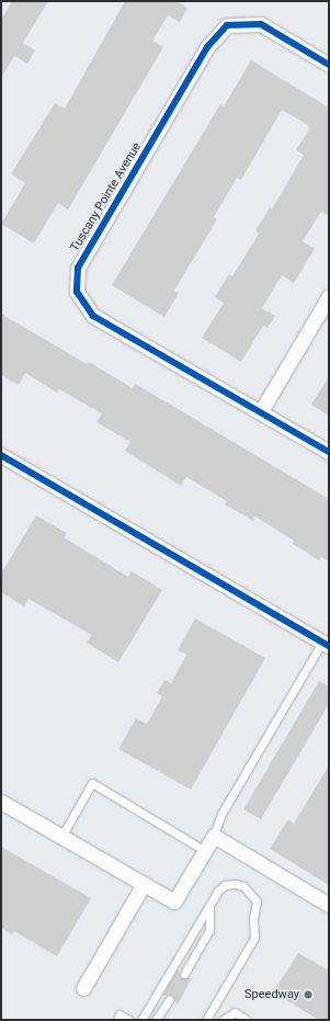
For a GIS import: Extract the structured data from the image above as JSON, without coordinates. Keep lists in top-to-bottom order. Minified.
{"streets":{"street":["Tuscany Pointe Avenue"]},"places":["Speedway"]}
